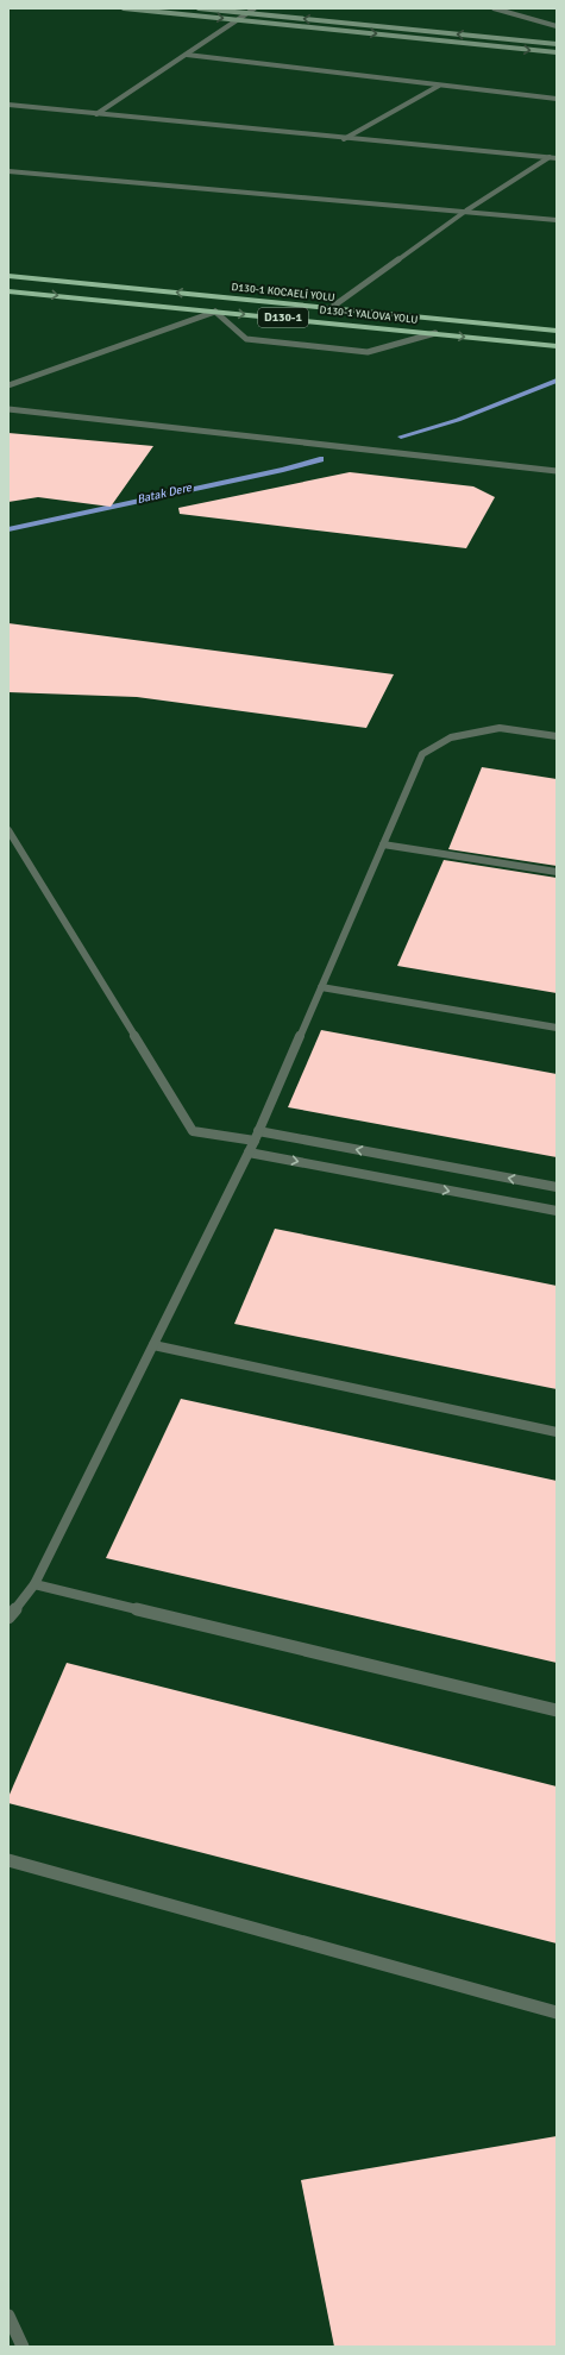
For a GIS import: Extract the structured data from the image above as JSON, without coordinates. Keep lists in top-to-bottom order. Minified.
{"streets":{"highway":["D130-1 KOCAELİ YOLU","D130-1 YALOVA YOLU","D130-1"]},"one_way":["D130-1 KOCAELİ YOLU","D130-1 YALOVA YOLU"],"water":["Batak Dere"]}
